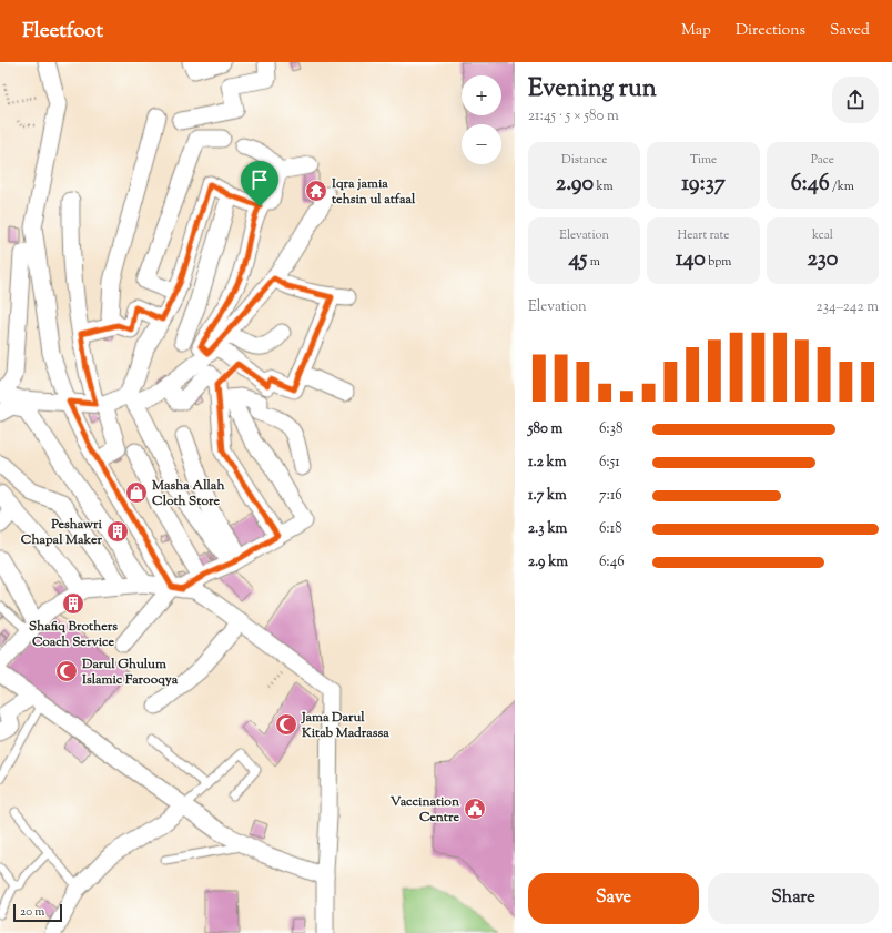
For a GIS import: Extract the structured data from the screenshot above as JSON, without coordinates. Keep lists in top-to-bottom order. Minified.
{"places":{"temple":["Iqra jamia tehsin ul atfaal"],"shop":["Masha Allah Cloth Store"],"building":["Peshawri Chapal Maker","Shafiq Brothers Coach Service"],"mosque":["Darul Ghulum Islamic Farooqya","Jama Darul Kitab Madrassa"],"public building":["Vaccination Centre"]},"scale_bar":"20 m","page":{"header":"Fleetfoot","nav":["Map","Directions","Saved"],"heading":["Evening run","21:45 · 5 × 580 m"],"map_buttons":["+","−"],"stats":[["Distance","2.90 km"],["Time","19:37"],["Pace","6:46 /km"],["Elevation","45 m"],["Heart rate","140 bpm"],["kcal","230"]],"chart":["Elevation","234–242 m"],"list":[{"name":"580 m","note":"6:38"},{"name":"1.2 km","note":"6:51"},{"name":"1.7 km","note":"7:16"},{"name":"2.3 km","note":"6:18"},{"name":"2.9 km","note":"6:46"}],"buttons":["Save","Share"],"scale":"20 m"}}
